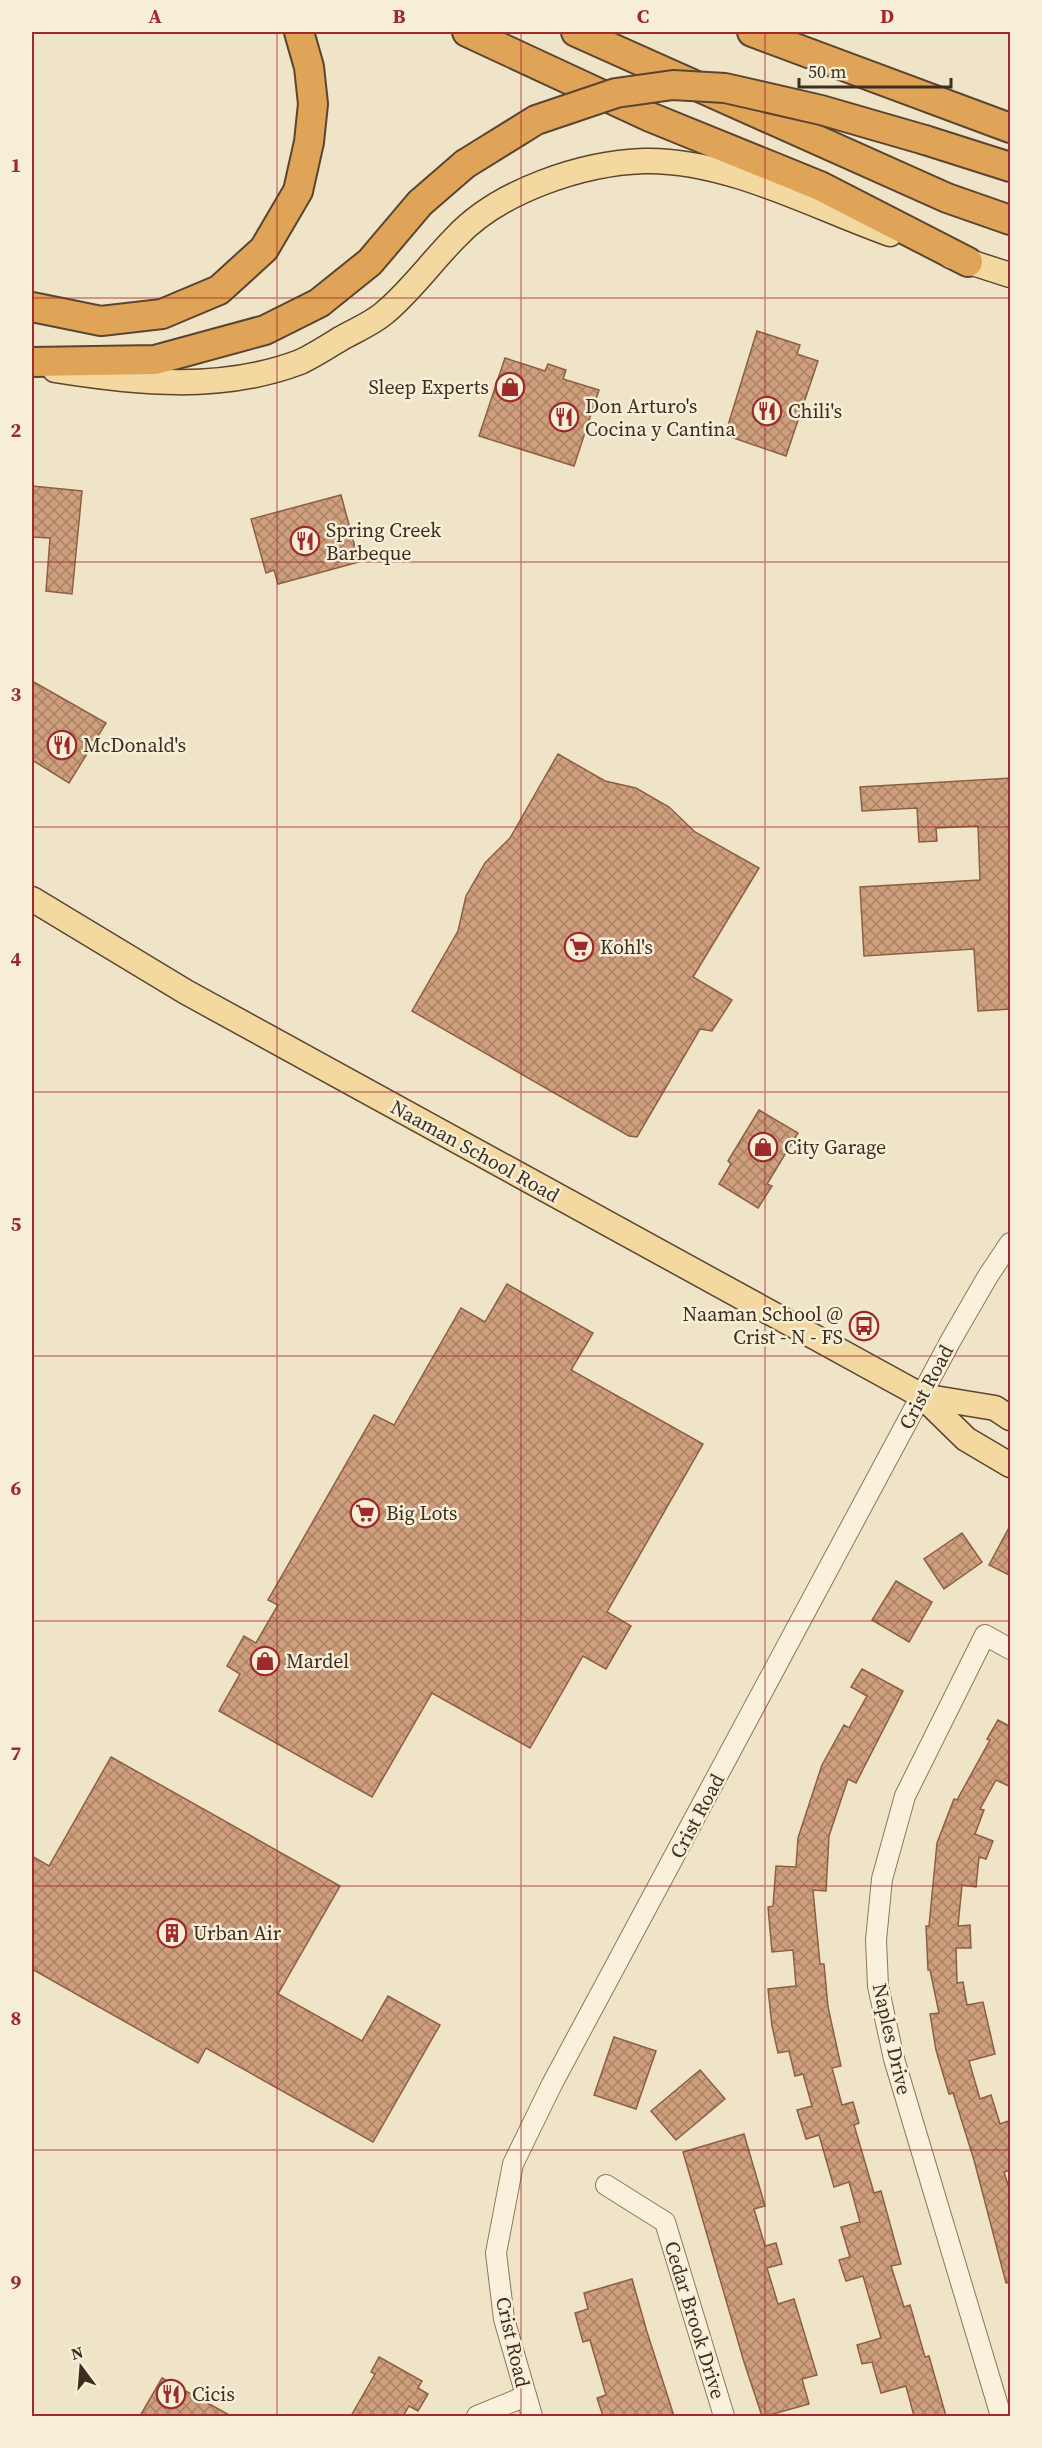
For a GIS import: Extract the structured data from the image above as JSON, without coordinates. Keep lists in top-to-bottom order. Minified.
{"streets":{"main road":["Naaman School Road"],"street":["Crist Road","Naples Drive","Cedar Brook Drive"]},"crossings":[["Naaman School Road","Crist Road"]],"places":{"shop":["Sleep Experts","City Garage","Mardel"],"restaurant":["Chili's","Don Arturo's Cocina y Cantina","Spring Creek Barbeque","McDonald's","Cicis"],"supermarket":["Kohl's","Big Lots"],"bus stop":["Naaman School @ Crist - N - FS"],"building":["Urban Air"]},"scale_bar":"50 m","north":"top","grid":{"columns":["A","B","C","D"],"rows":["1","2","3","4","5","6","7","8","9"]}}
